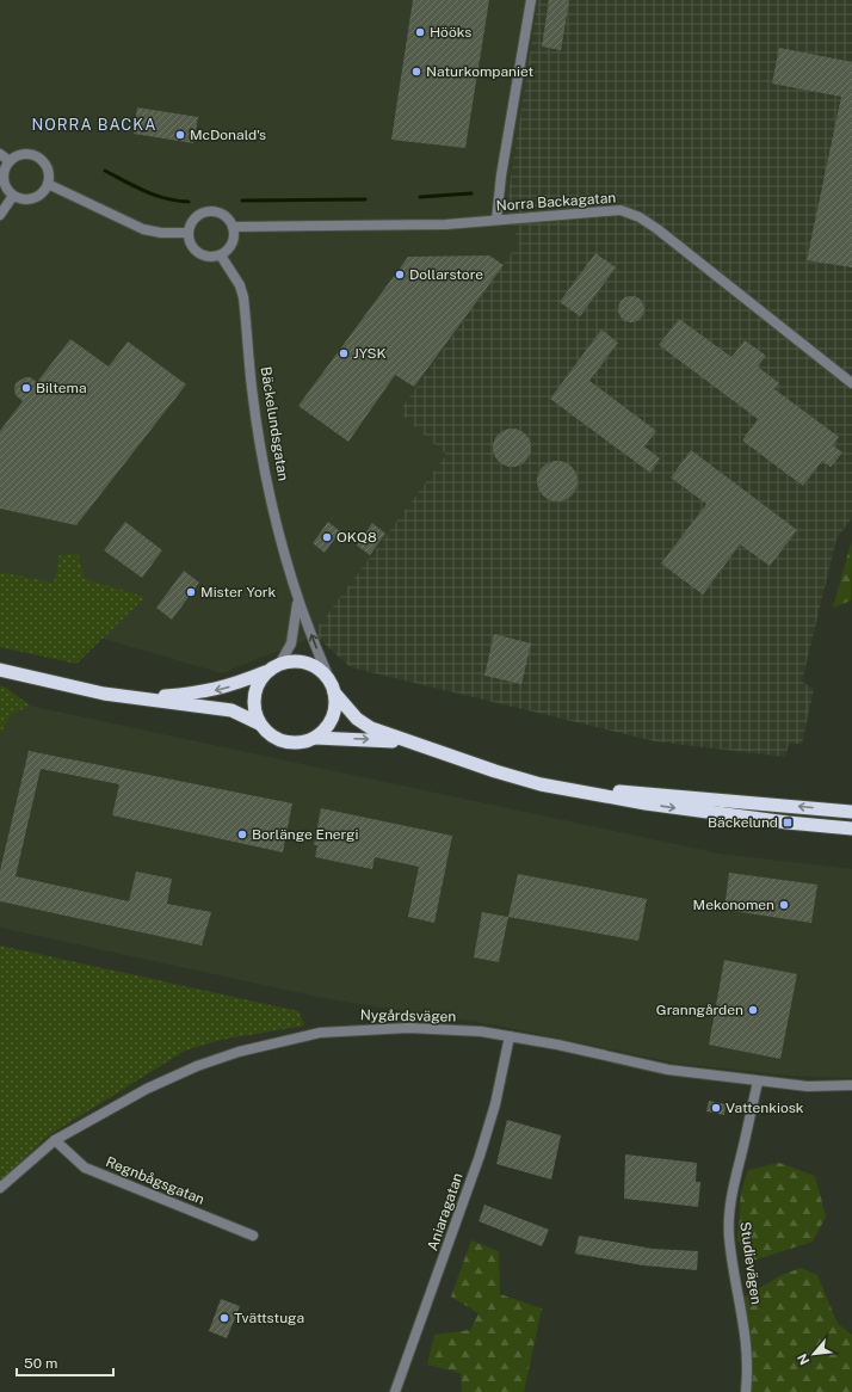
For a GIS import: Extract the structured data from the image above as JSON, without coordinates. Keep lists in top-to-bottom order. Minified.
{"streets":{"street":["Norra Backagatan","Bäckelundsgatan","Nygårdsvägen","Regnbågsgatan","Aniaragatan","Studievägen"]},"crossings":[["Norra Backagatan","Bäckelundsgatan"],["Nygårdsvägen","Regnbågsgatan"],["Nygårdsvägen","Aniaragatan"],["Nygårdsvägen","Studievägen"]],"districts":["NORRA BACKA"],"places":{"other":["Hööks","Naturkompaniet","McDonald's","Dollarstore","JYSK","Biltema","OKQ8","Mister York","Borlänge Energi","Mekonomen","Granngården","Vattenkiosk","Tvättstuga"],"transit":["Bäckelund"]},"scale_bar":"50 m","north":"bottom left"}
